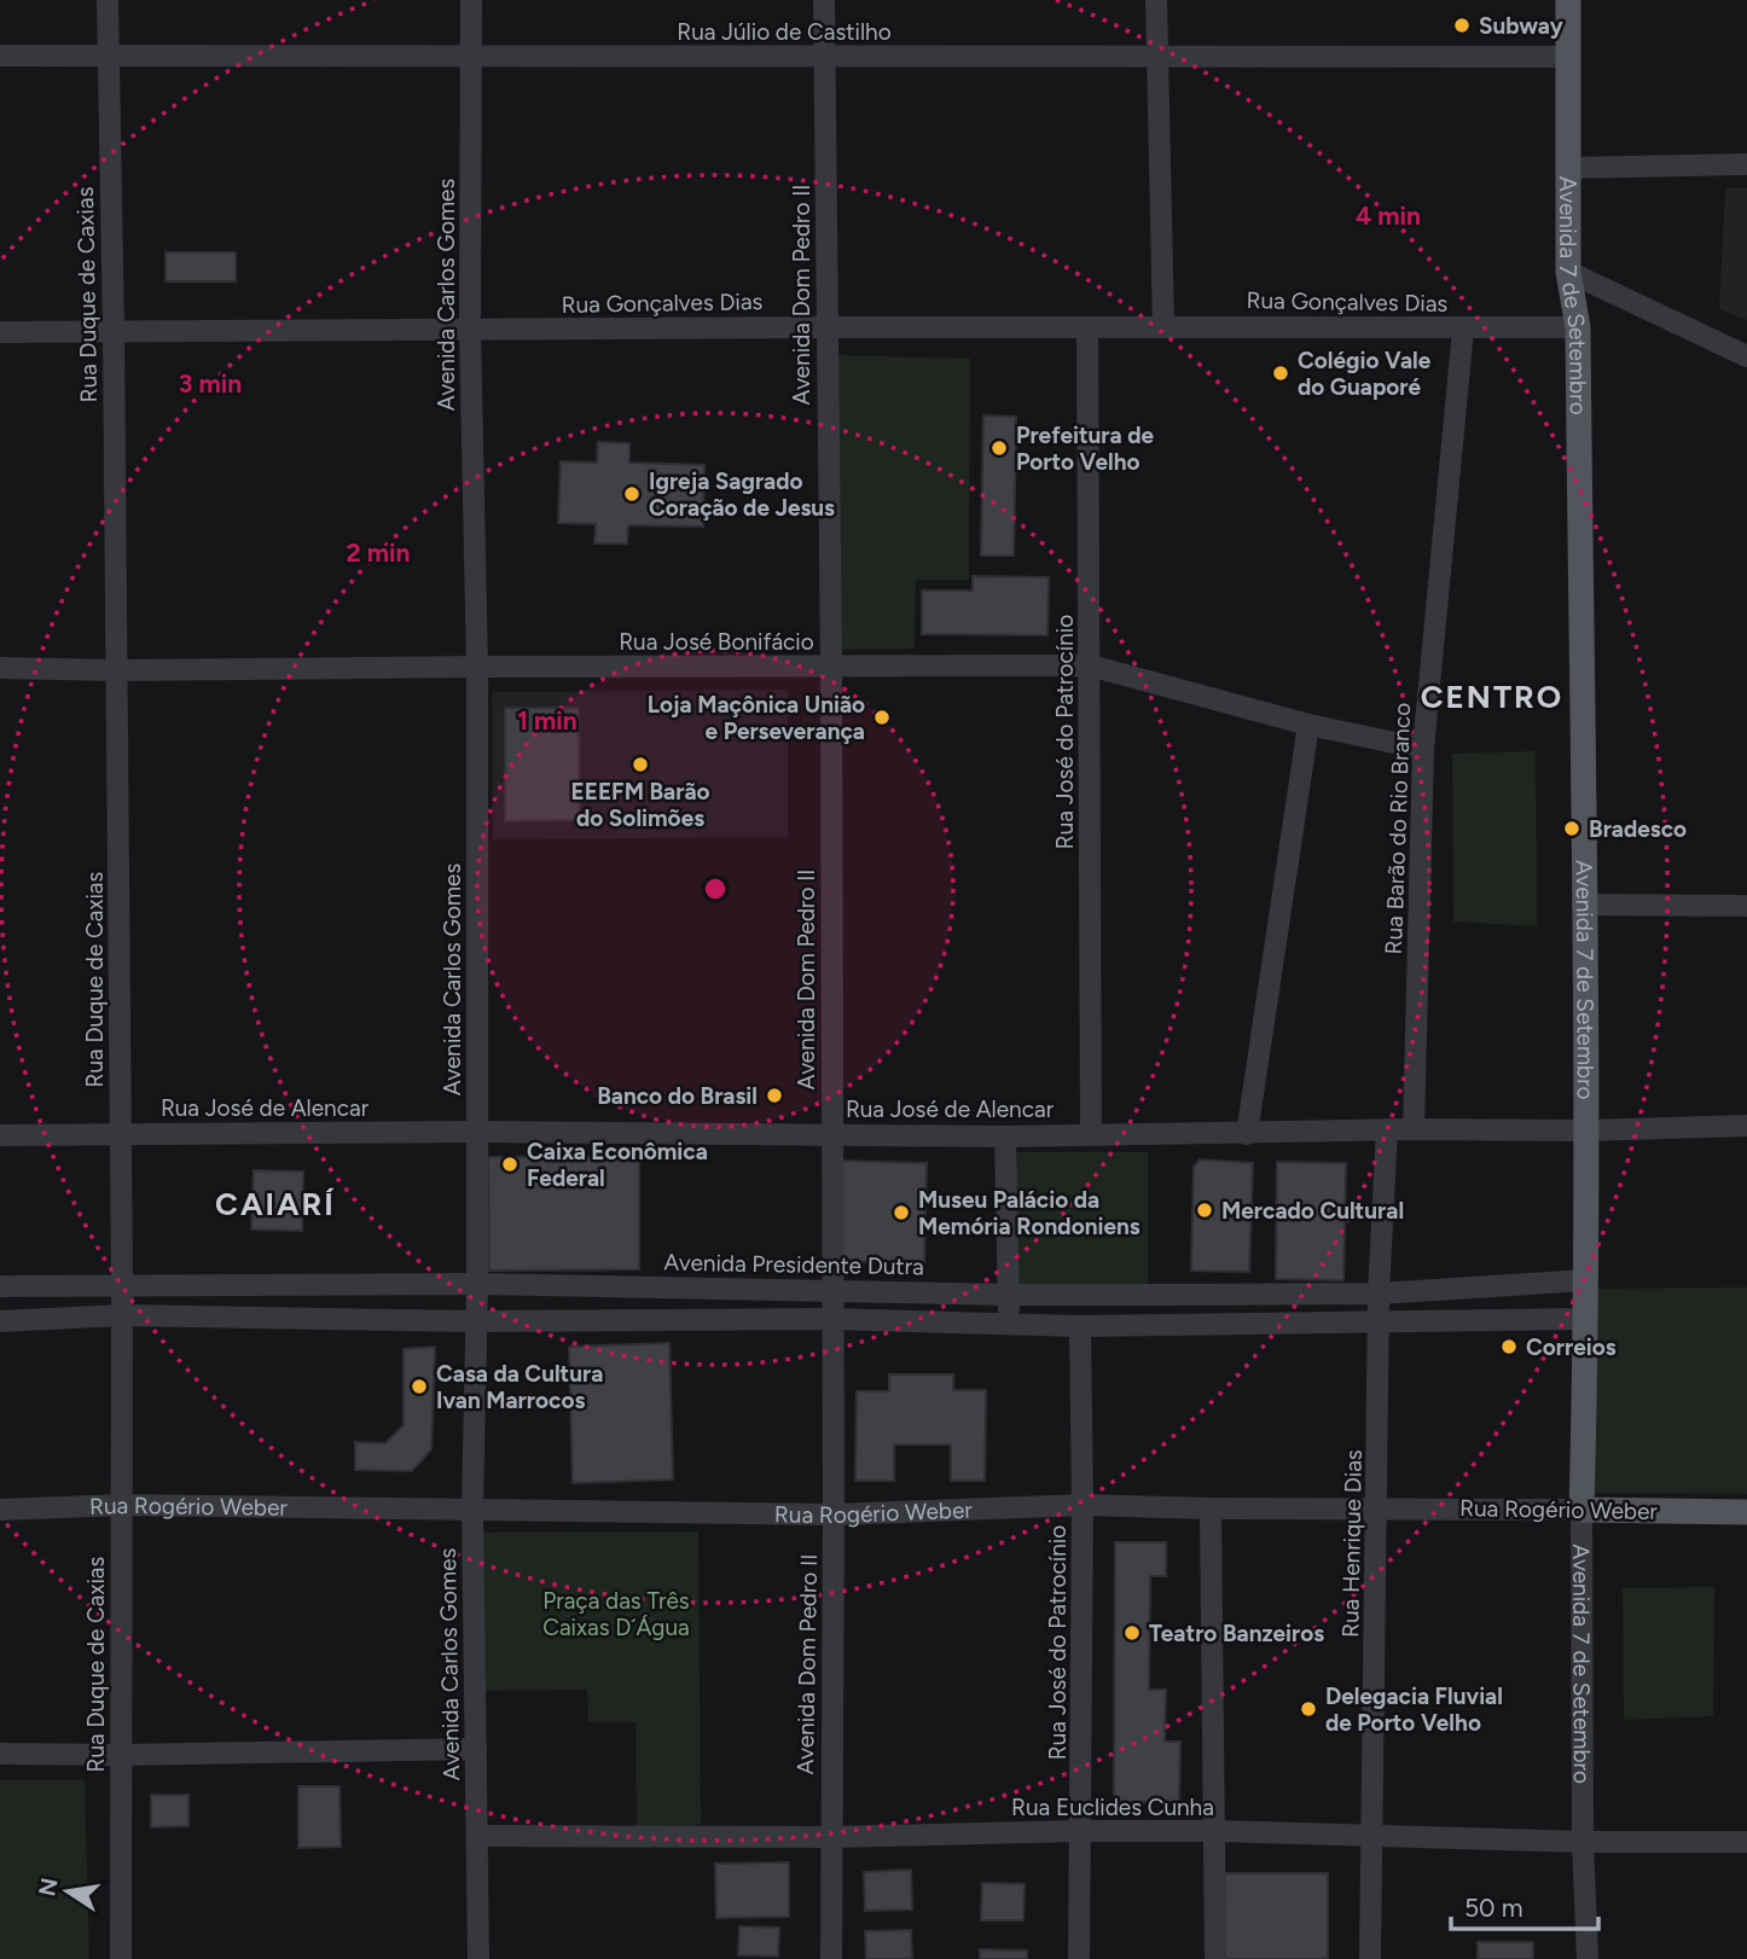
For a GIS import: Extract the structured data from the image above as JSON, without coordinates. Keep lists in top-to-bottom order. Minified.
{"streets":{"main road":["Avenida 7 de Setembro","Rua Rogério Weber"],"street":["Rua Júlio de Castilho","Rua Duque de Caxias","Avenida Carlos Gomes","Avenida Dom Pedro II","Rua Gonçalves Dias","Rua José Bonifácio","Rua José do Patrocínio","Rua Barão do Rio Branco","Rua José de Alencar","Avenida Presidente Dutra","Rua Henrique Dias","Rua Euclides Cunha"]},"crossings":[["Rua Júlio de Castilho","Rua Duque de Caxias"],["Rua Júlio de Castilho","Avenida Carlos Gomes"],["Rua Júlio de Castilho","Avenida Dom Pedro II"],["Rua Júlio de Castilho","Avenida 7 de Setembro"],["Rua Duque de Caxias","Rua Gonçalves Dias"],["Rua Duque de Caxias","Rua José Bonifácio"],["Rua Duque de Caxias","Rua José de Alencar"],["Rua Duque de Caxias","Avenida Presidente Dutra"],["Rua Duque de Caxias","Rua Rogério Weber"],["Avenida Carlos Gomes","Rua Gonçalves Dias"],["Avenida Carlos Gomes","Rua José Bonifácio"],["Avenida Carlos Gomes","Rua José de Alencar"],["Avenida Carlos Gomes","Avenida Presidente Dutra"],["Avenida Carlos Gomes","Rua Rogério Weber"],["Avenida Carlos Gomes","Rua Euclides Cunha"],["Avenida Dom Pedro II","Rua Gonçalves Dias"],["Avenida Dom Pedro II","Rua José Bonifácio"],["Avenida Dom Pedro II","Rua José de Alencar"],["Avenida Dom Pedro II","Avenida Presidente Dutra"],["Avenida Dom Pedro II","Rua Rogério Weber"],["Avenida Dom Pedro II","Rua Euclides Cunha"],["Avenida 7 de Setembro","Rua Gonçalves Dias"],["Avenida 7 de Setembro","Rua José de Alencar"],["Avenida 7 de Setembro","Avenida Presidente Dutra"],["Avenida 7 de Setembro","Rua Rogério Weber"],["Avenida 7 de Setembro","Rua Euclides Cunha"],["Rua Gonçalves Dias","Rua José do Patrocínio"],["Rua Gonçalves Dias","Rua Barão do Rio Branco"],["Rua José Bonifácio","Rua José do Patrocínio"],["Rua José Bonifácio","Rua Barão do Rio Branco"],["Rua José do Patrocínio","Rua José de Alencar"],["Rua José do Patrocínio","Rua Rogério Weber"],["Rua José do Patrocínio","Rua Euclides Cunha"],["Rua Barão do Rio Branco","Rua José de Alencar"],["Rua José de Alencar","Rua Henrique Dias"],["Avenida Presidente Dutra","Rua Henrique Dias"],["Rua Rogério Weber","Rua Henrique Dias"],["Rua Henrique Dias","Rua Euclides Cunha"]],"districts":["CENTRO","CAIARÍ"],"parks":["Praça das Três Caixas D´Água"],"places":["Subway","Colégio Vale do Guaporé","Prefeitura de Porto Velho","Igreja Sagrado Coração de Jesus","Loja Maçônica União e Perseverança","EEEFM Barão do Solimões","Bradesco","Banco do Brasil","Caixa Econômica Federal","Mercado Cultural","Museu Palácio da Memória Rondoniens","Correios","Casa da Cultura Ivan Marrocos","Teatro Banzeiros","Delegacia Fluvial de Porto Velho"],"scale_bar":"50 m","north":"left","rings":["4 min","3 min","2 min","1 min"]}
